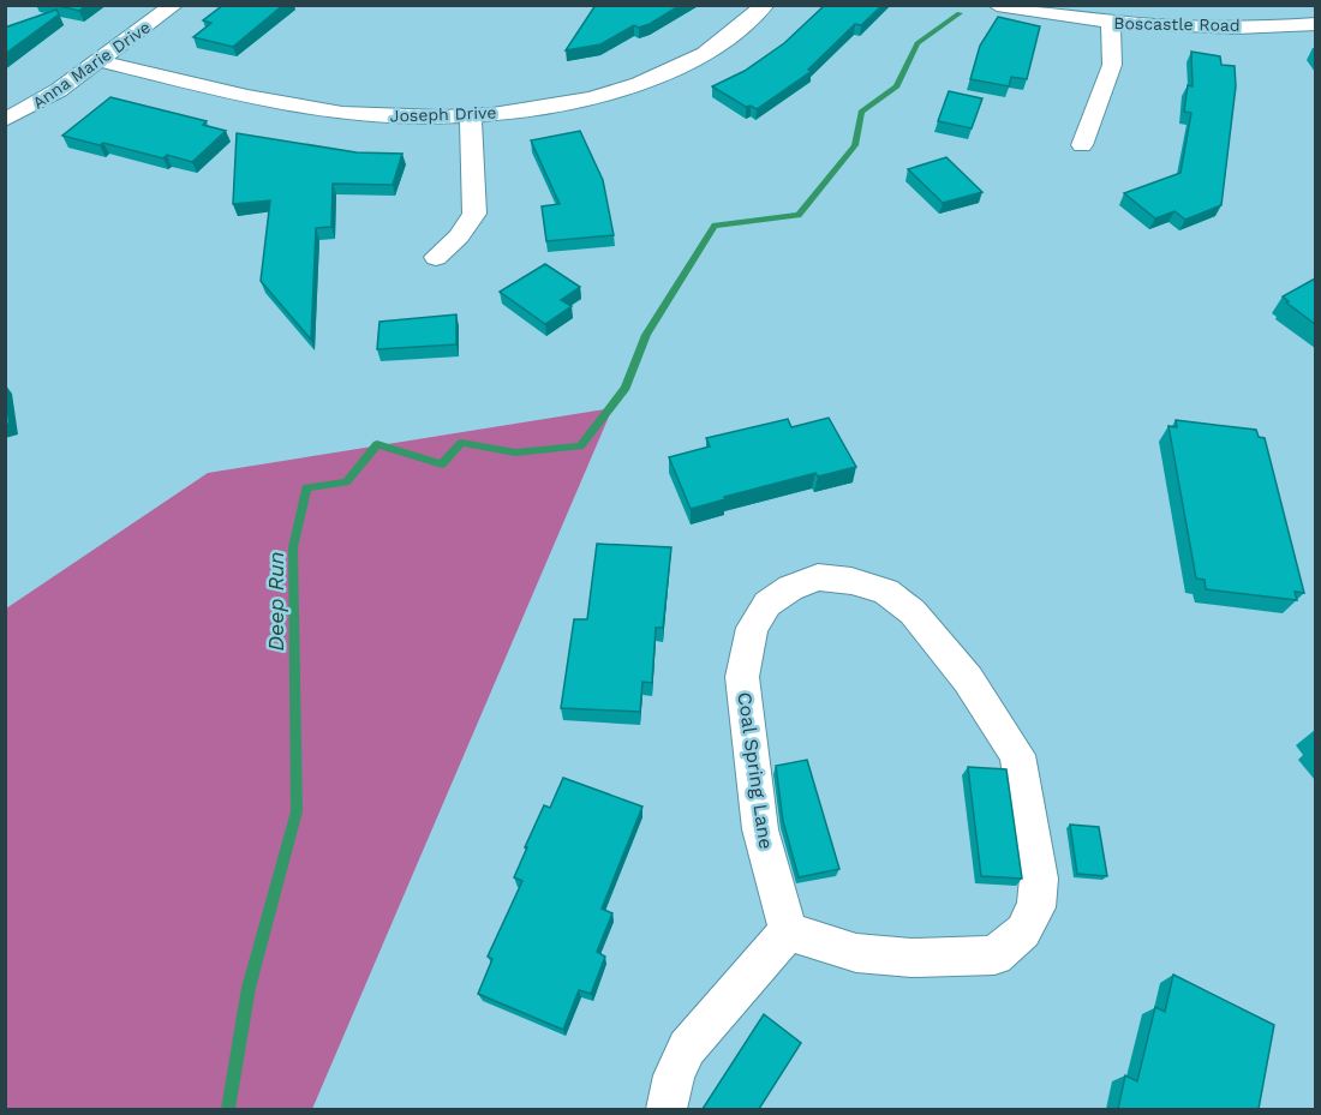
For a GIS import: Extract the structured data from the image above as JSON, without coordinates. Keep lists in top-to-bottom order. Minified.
{"streets":{"street":["Boscastle Road","Anna Marie Drive","Joseph Drive","Coal Spring Lane"]},"crossings":[["Anna Marie Drive","Joseph Drive"]],"water":["Deep Run"]}
